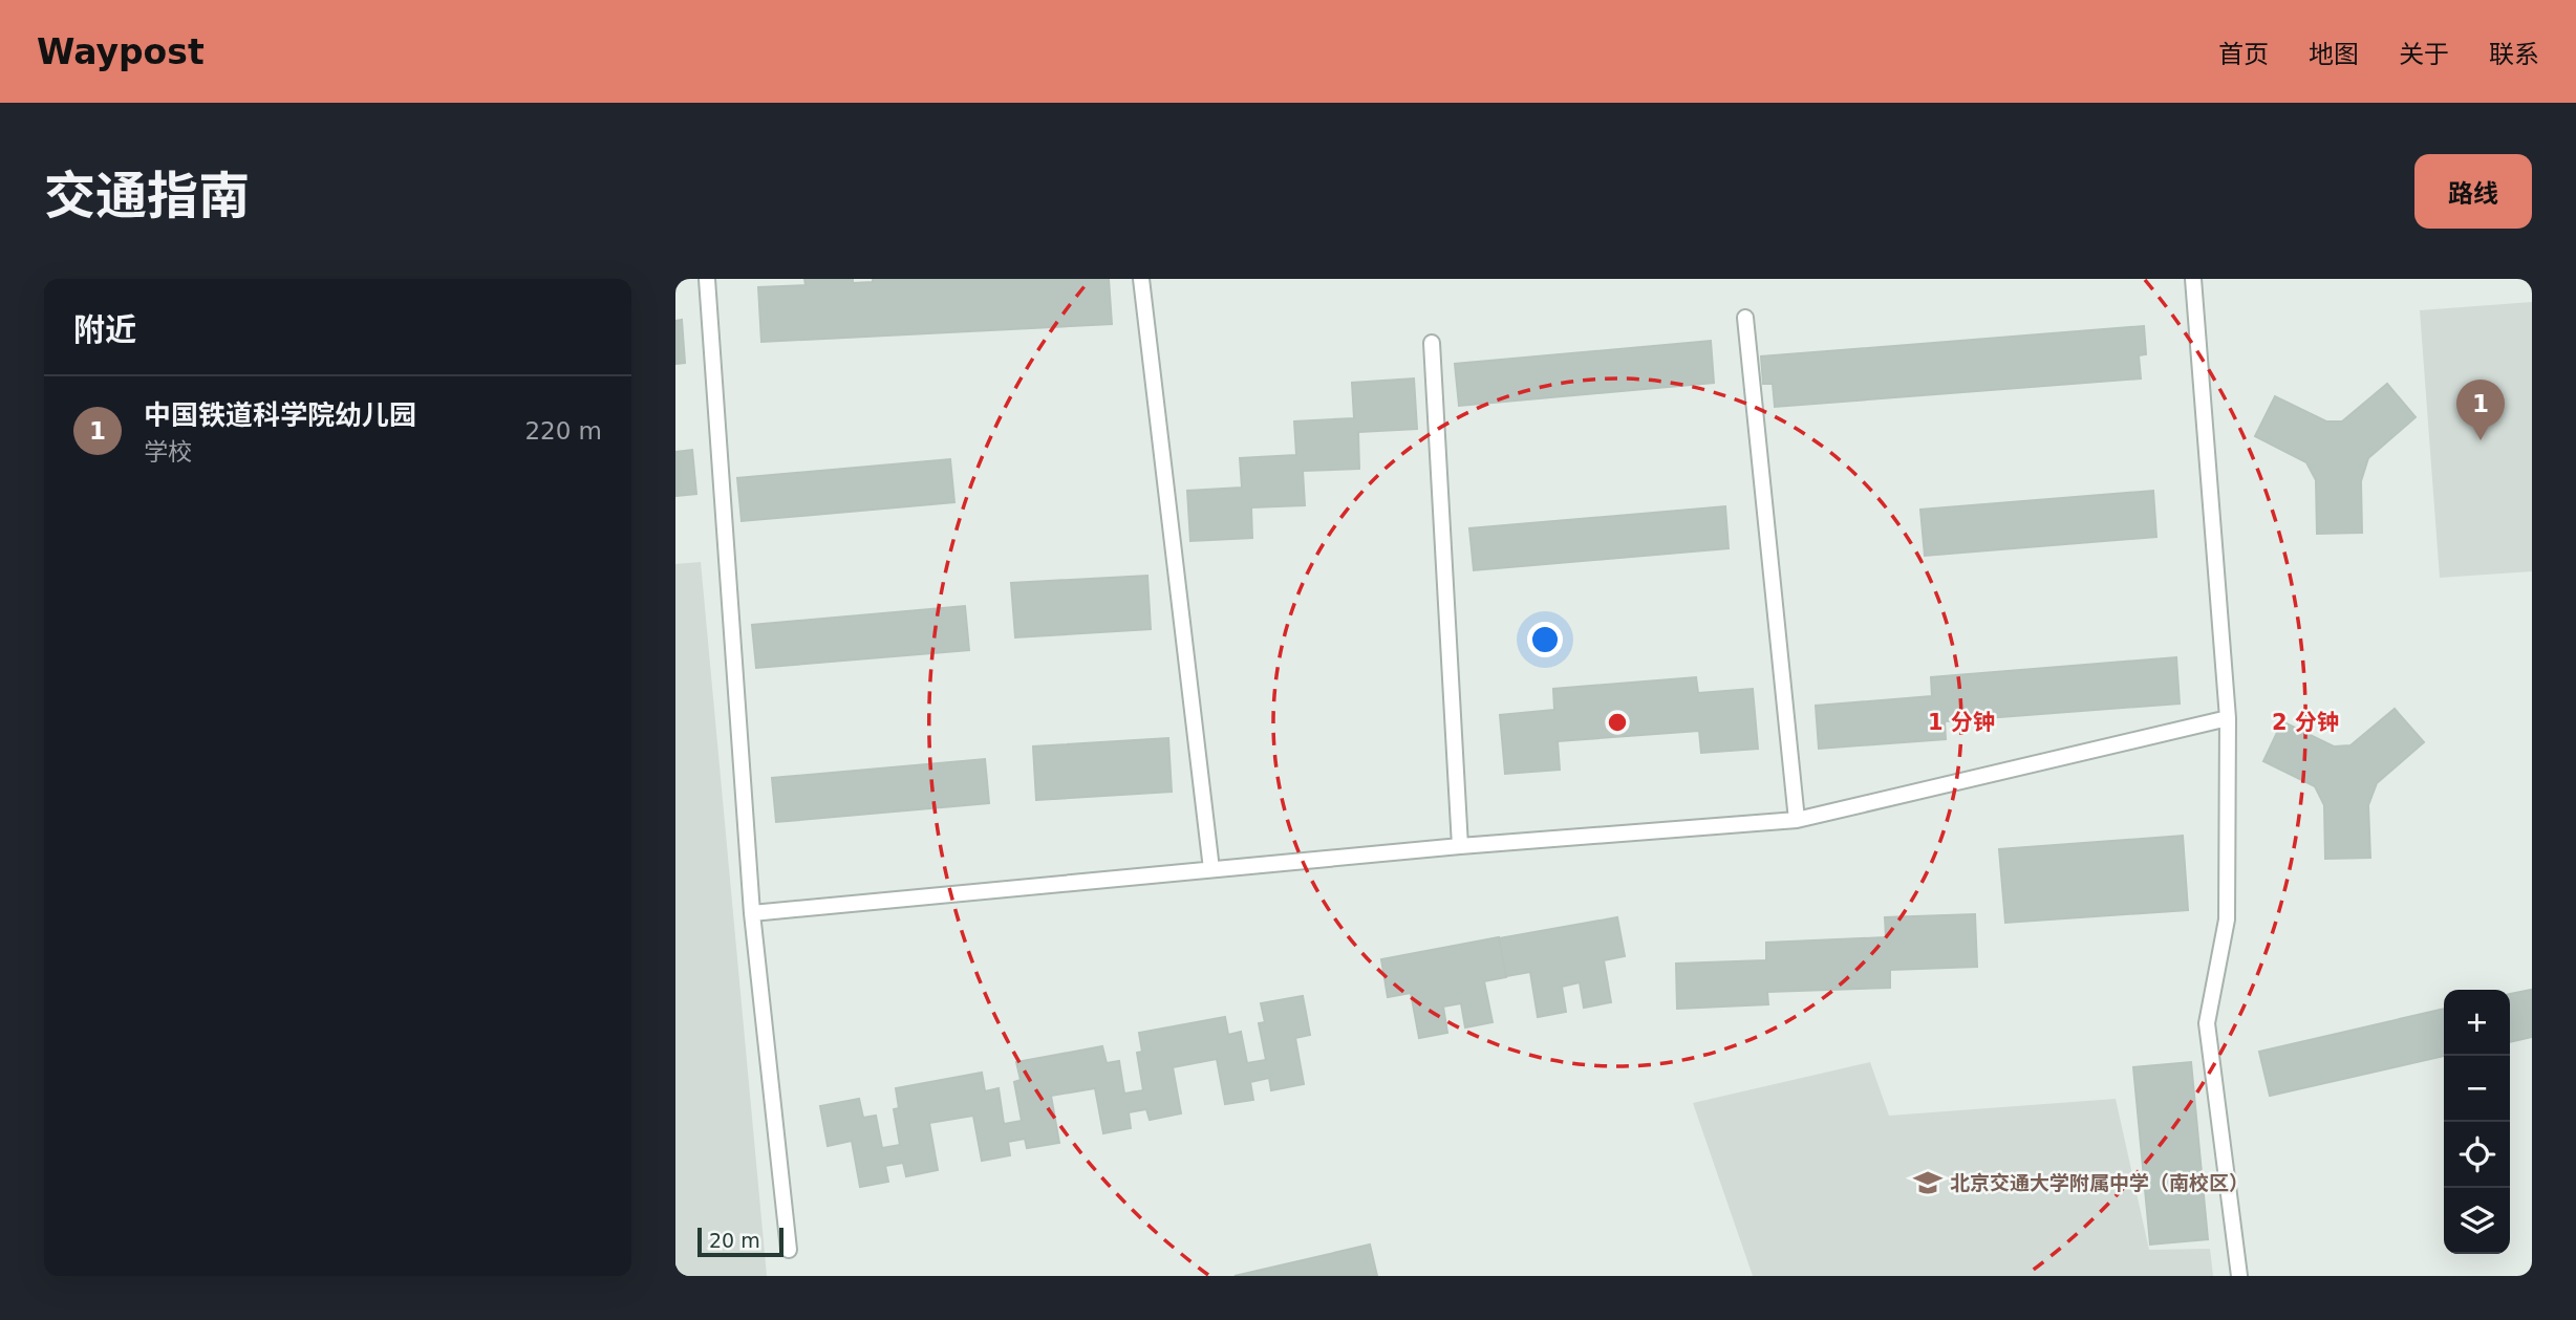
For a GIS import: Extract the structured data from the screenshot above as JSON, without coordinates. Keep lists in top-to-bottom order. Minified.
{"places":{"school or university":["北京交通大学附属中学（南校区）"]},"scale_bar":"20 m","page":{"header":"Waypost","nav":["首页","地图","关于","联系"],"title":"交通指南","buttons":"路线","heading":"附近","list":[{"mark":"1","name":"中国铁道科学院幼儿园","note":"学校","value":"220 m"}],"pins":"1","map_buttons":["+","−"],"scale":"20 m"},"rings":["1 分钟","2 分钟"]}
